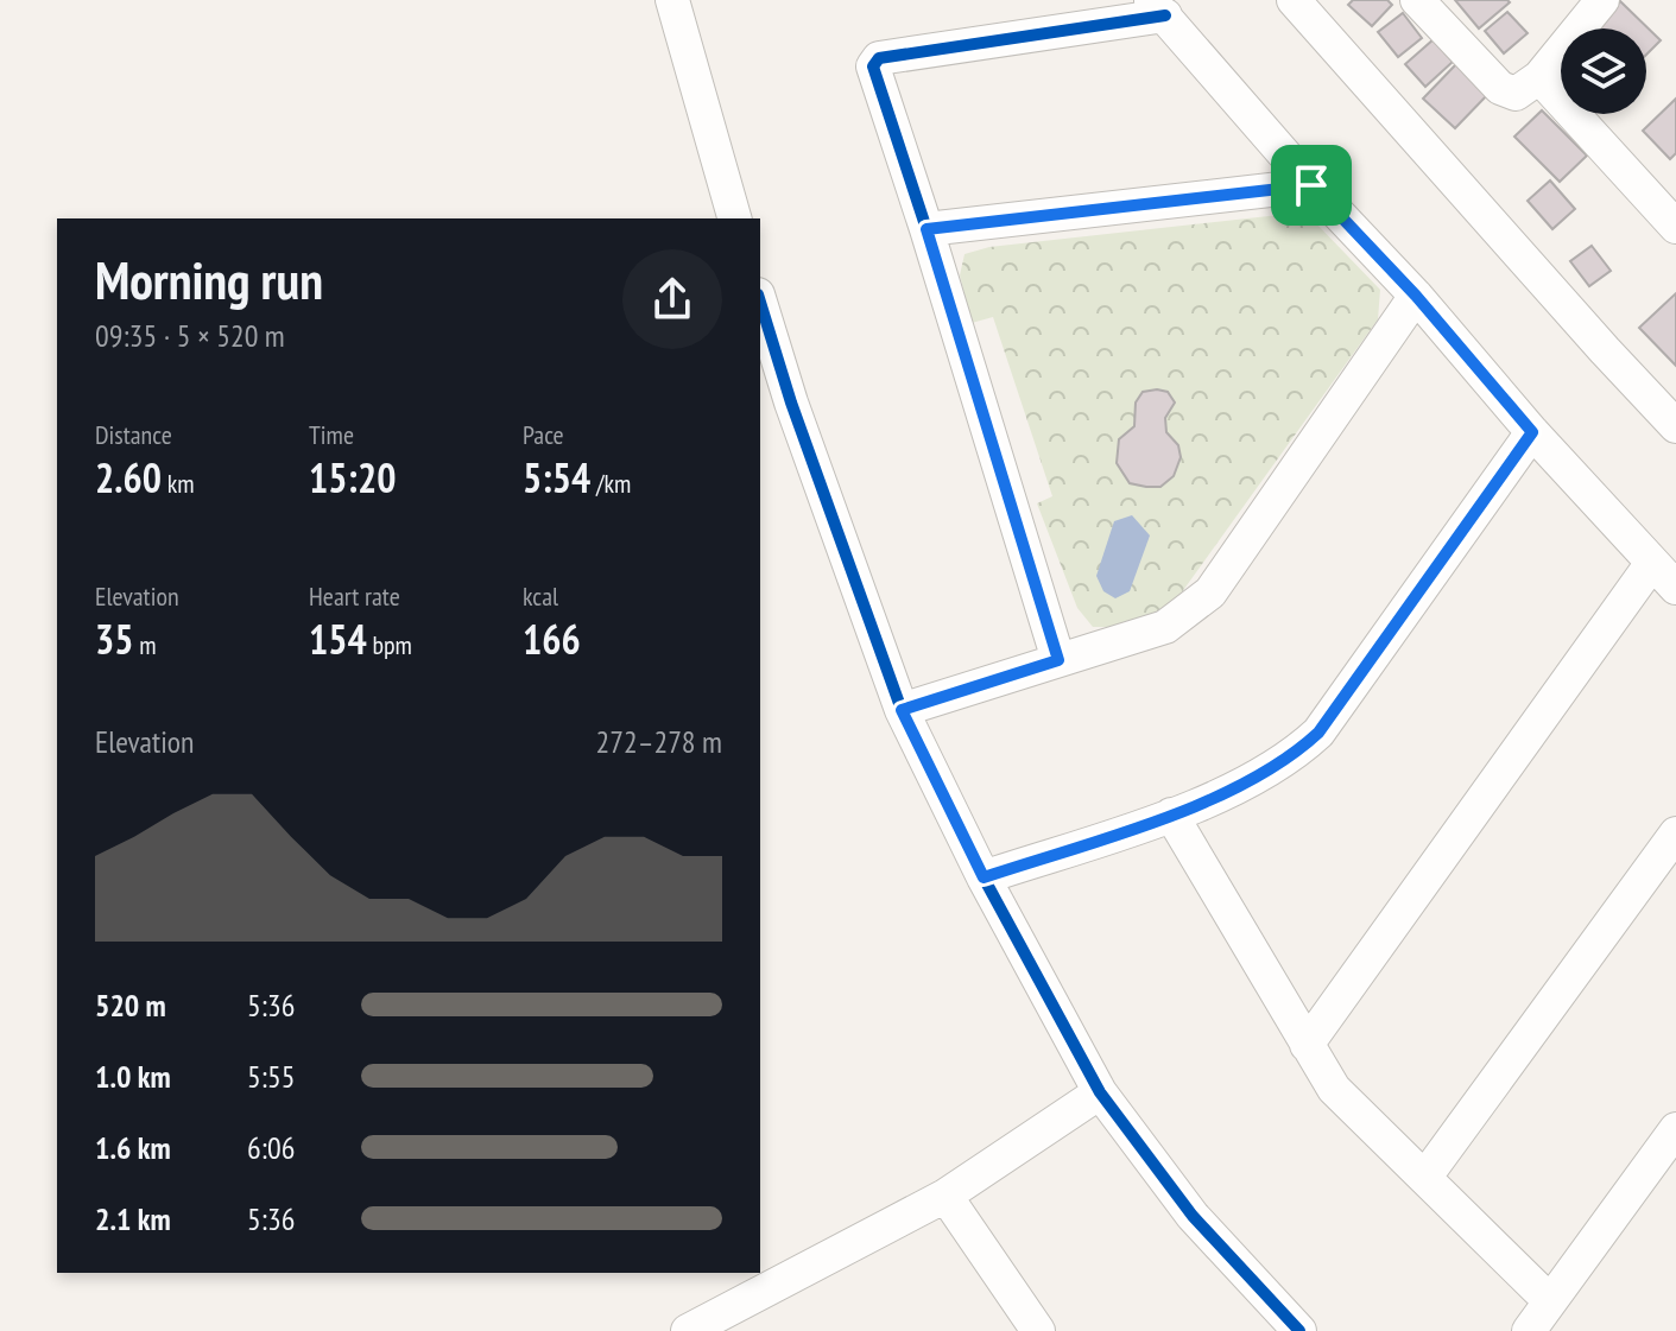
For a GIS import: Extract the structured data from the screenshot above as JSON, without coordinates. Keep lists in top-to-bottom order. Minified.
{"page":{"heading":["Morning run","09:35 · 5 × 520 m"],"stats":[["Distance","2.60 km"],["Time","15:20"],["Pace","5:54 /km"],["Elevation","35 m"],["Heart rate","154 bpm"],["kcal","166"]],"chart":["Elevation","272–278 m"],"list":[{"name":"520 m","note":"5:36"},{"name":"1.0 km","note":"5:55"},{"name":"1.6 km","note":"6:06"},{"name":"2.1 km","note":"5:36"}]}}
